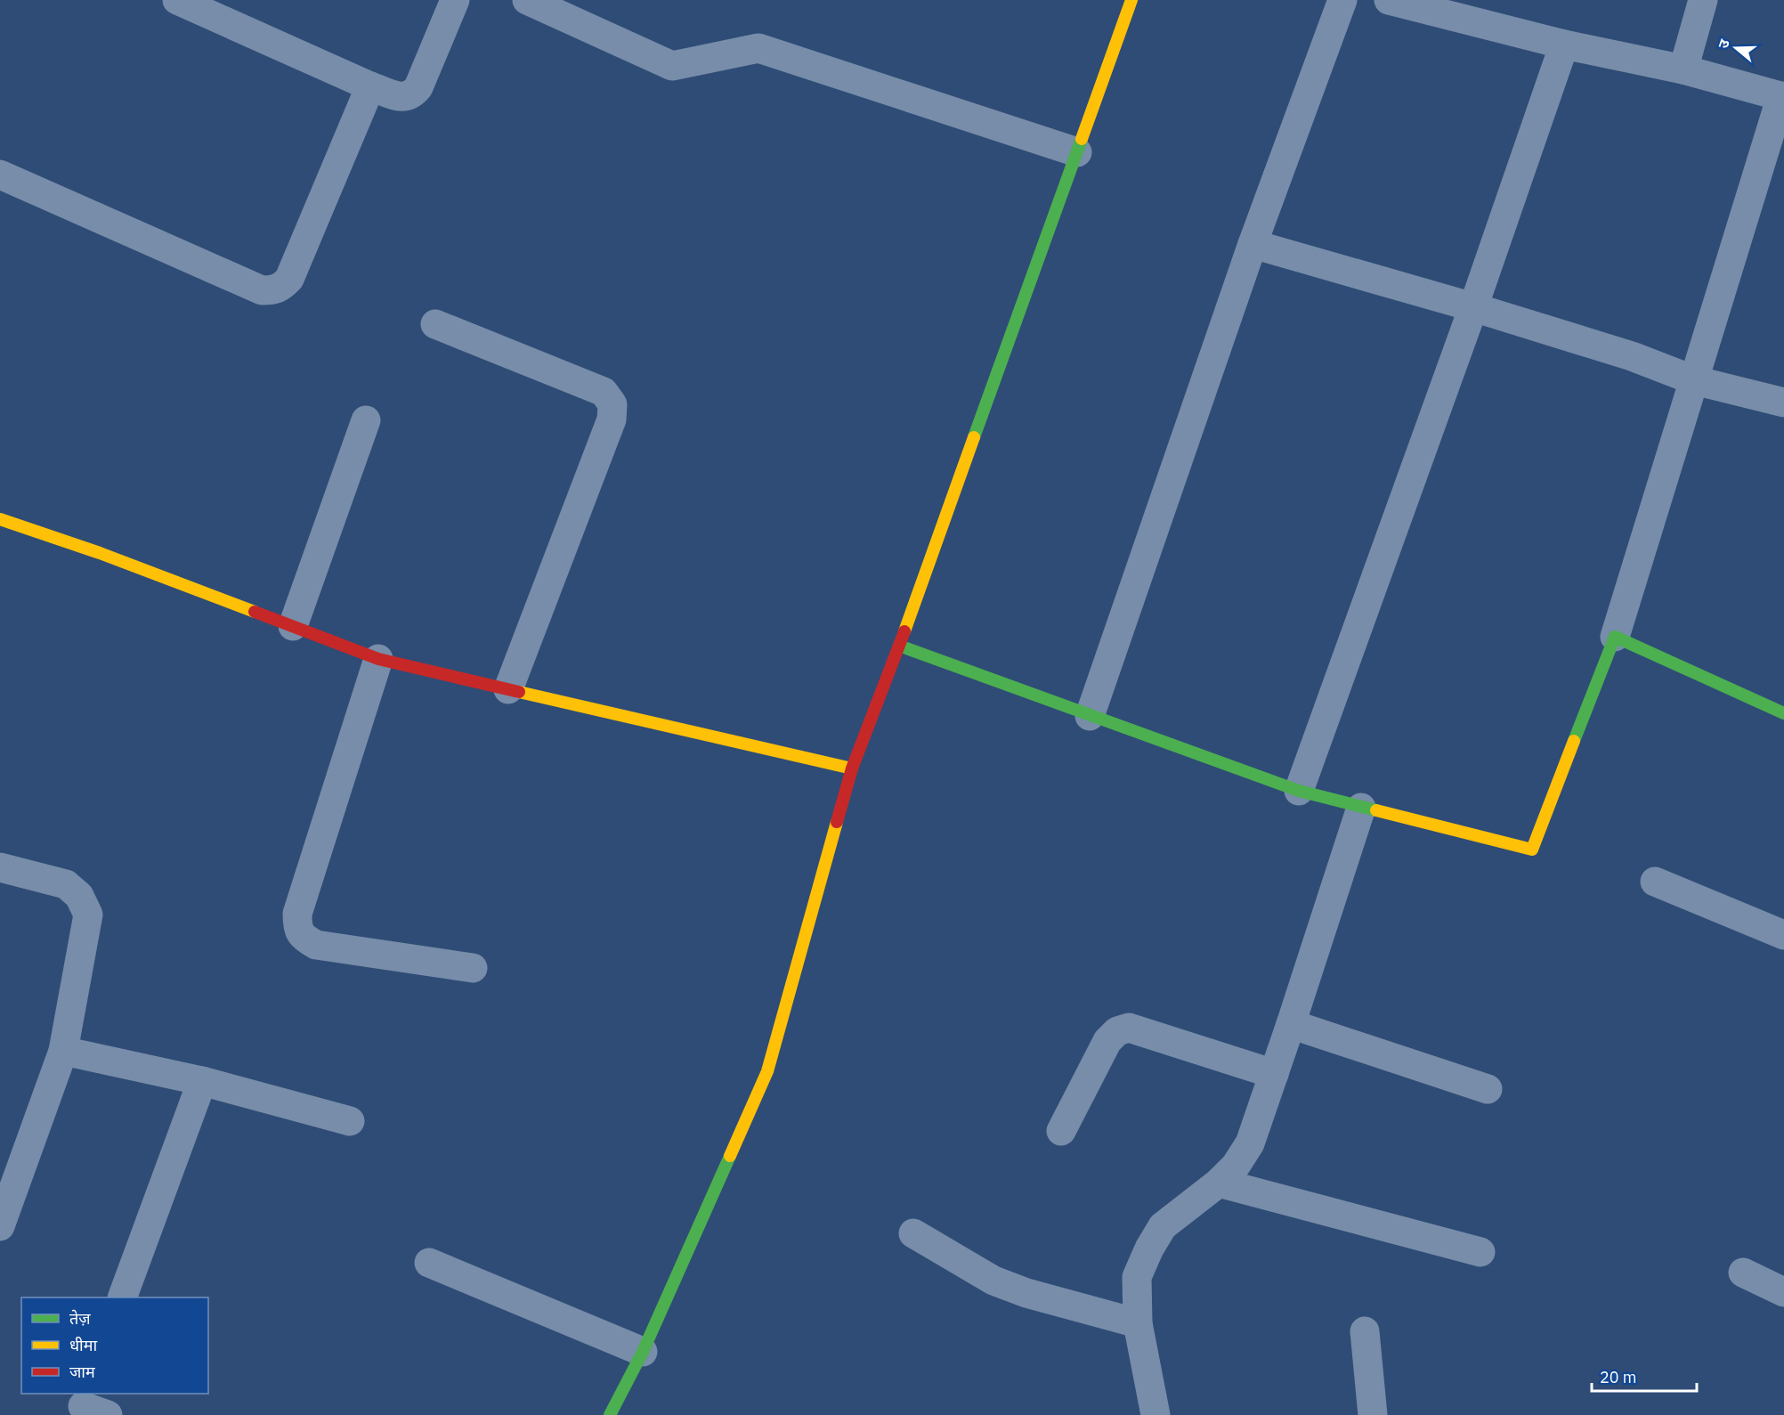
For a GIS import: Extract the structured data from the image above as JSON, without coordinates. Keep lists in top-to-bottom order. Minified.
{"legend":["तेज़","धीमा","जाम"],"scale_bar":"20 m","north":"left"}
